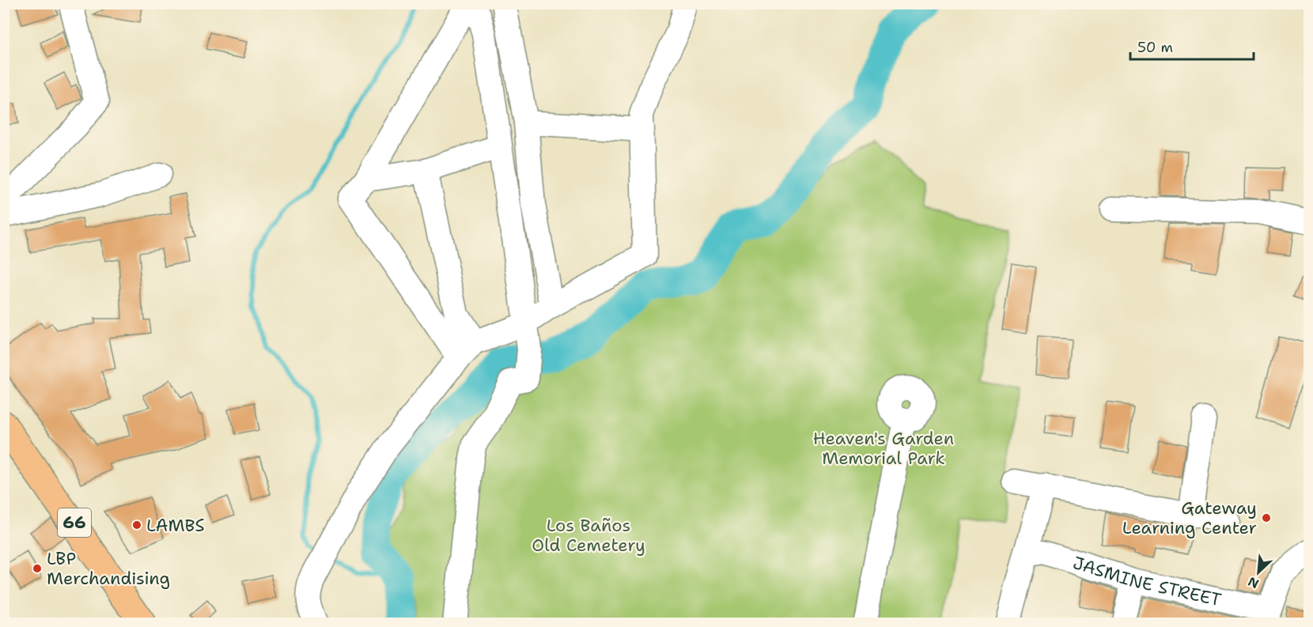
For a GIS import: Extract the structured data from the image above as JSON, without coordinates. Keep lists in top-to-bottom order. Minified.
{"streets":{"main road":["66"],"street":["JASMINE STREET"]},"parks":["Heaven's Garden Memorial Park","Los Baños Old Cemetery"],"places":["Gateway Learning Center","LAMBS","LBP Merchandising"],"scale_bar":"50 m","north":"bottom left"}
